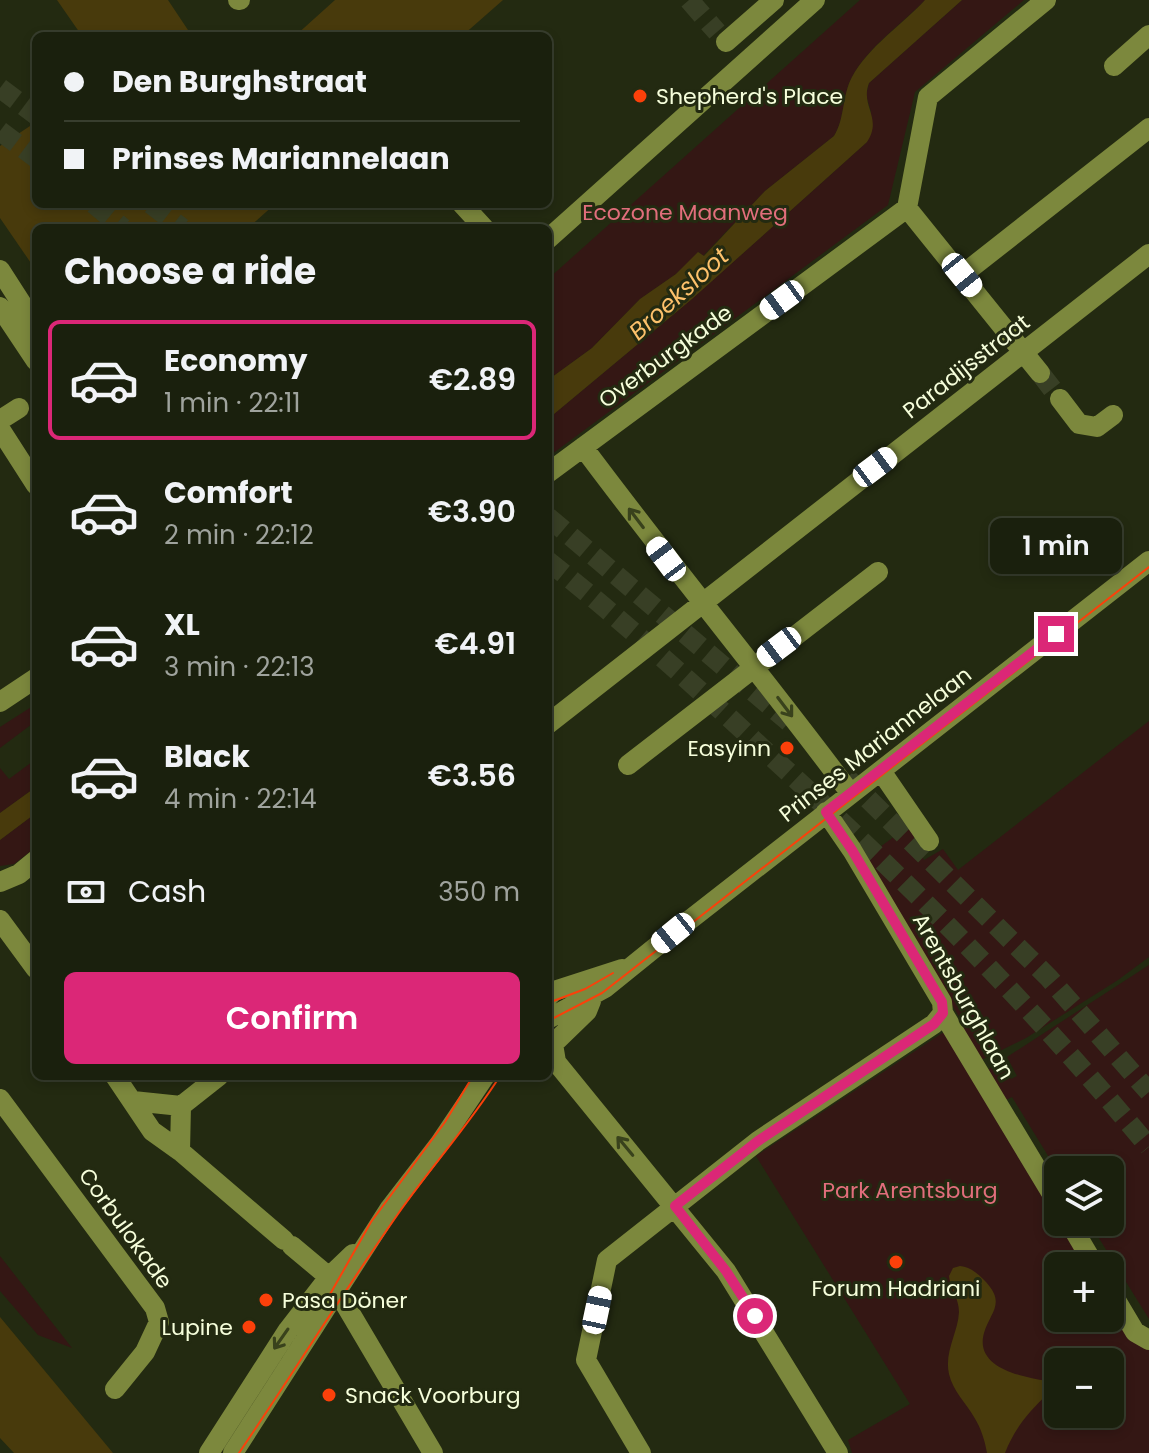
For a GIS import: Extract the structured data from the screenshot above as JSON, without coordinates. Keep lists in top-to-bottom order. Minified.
{"streets":{"street":["Overburgkade","Paradijsstraat","Prinses Mariannelaan","Arentsburghlaan","Corbulokade"]},"crossings":[["Prinses Mariannelaan","Arentsburghlaan"]],"water":["Broeksloot"],"parks":["Ecozone Maanweg","Park Arentsburg"],"places":["Shepherd's Place","Easyinn","Forum Hadriani","Pasa Döner","Lupine","Snack Voorburg"],"page":{"banner":["Den Burghstraat","Prinses Mariannelaan"],"heading":"Choose a ride","list":[{"name":"Economy","note":"1 min · 22:11","value":"€2.89"},{"name":"Comfort","note":"2 min · 22:12","value":"€3.90"},{"name":"XL","note":"3 min · 22:13","value":"€4.91"},{"name":"Black","note":"4 min · 22:14","value":"€3.56"}],"bubble":"1 min","pay":["Cash","350 m"],"buttons":"Confirm","map_buttons":["+","−"]}}
